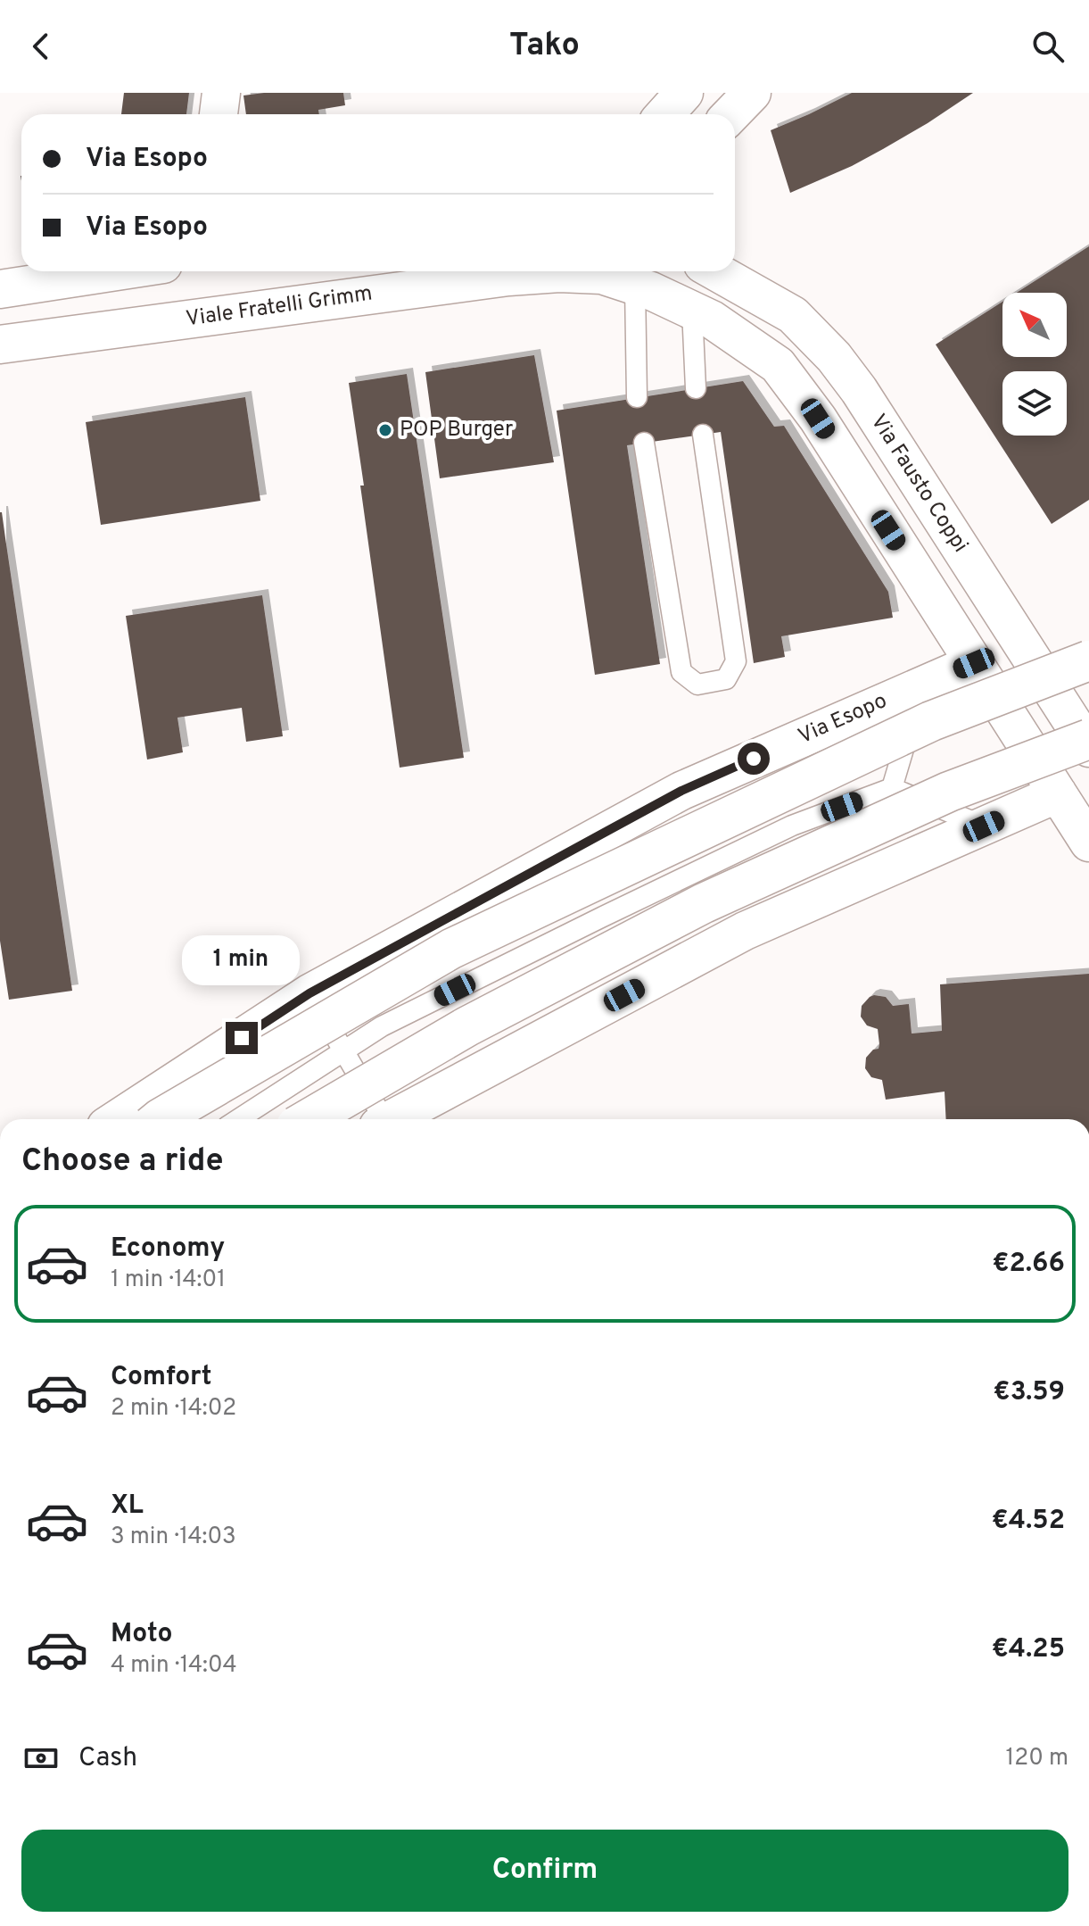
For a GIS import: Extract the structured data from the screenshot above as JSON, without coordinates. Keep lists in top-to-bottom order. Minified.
{"streets":{"street":["Viale Fratelli Grimm","Via Fausto Coppi","Via Esopo"]},"places":["POP Burger"],"north":"top left","page":{"header":"Tako","banner":["Via Esopo","Via Esopo"],"bubble":"1 min","heading":"Choose a ride","list":[{"name":"Economy","note":"1 min · 14:01","value":"€2.66"},{"name":"Comfort","note":"2 min · 14:02","value":"€3.59"},{"name":"XL","note":"3 min · 14:03","value":"€4.52"},{"name":"Moto","note":"4 min · 14:04","value":"€4.25"}],"pay":["Cash","120 m"],"buttons":"Confirm"}}
